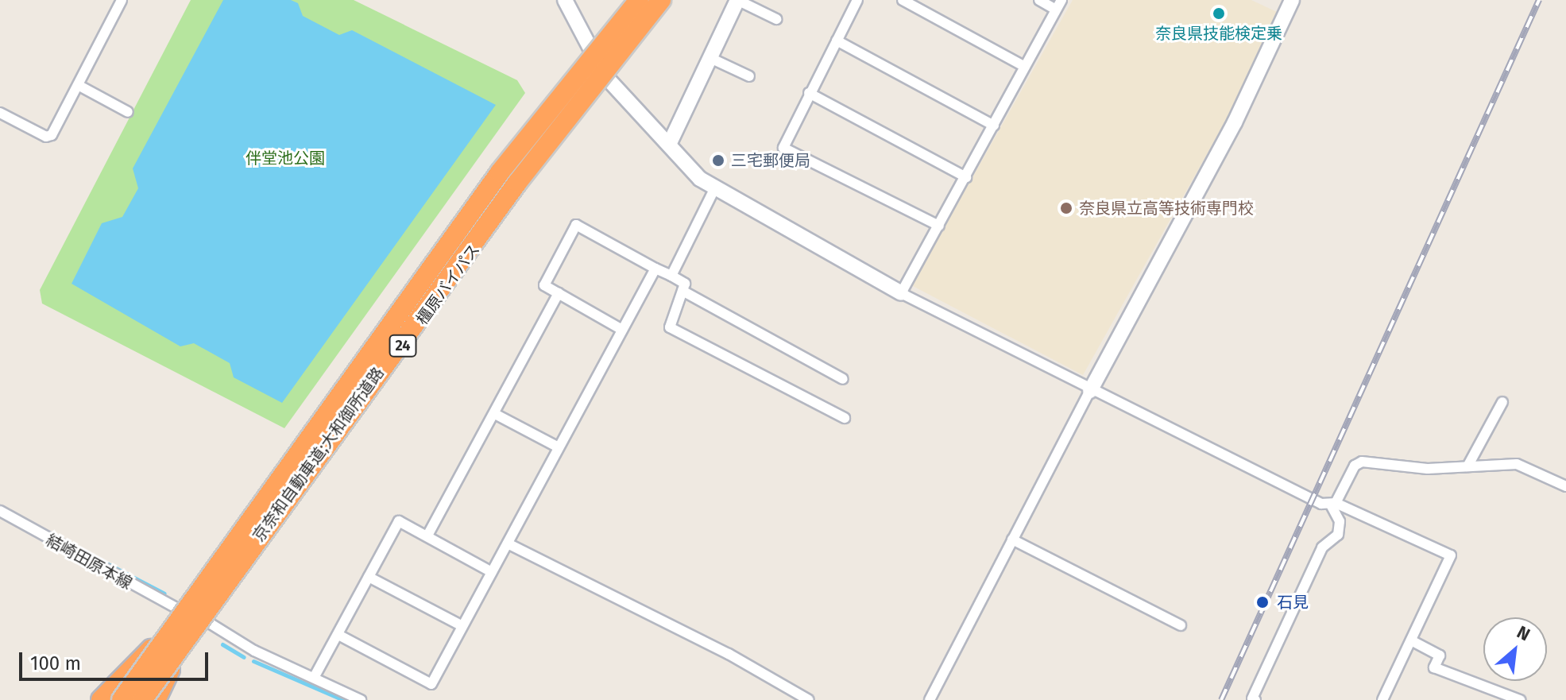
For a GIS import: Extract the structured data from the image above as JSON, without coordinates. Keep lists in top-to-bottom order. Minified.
{"streets":{"highway":["橿原バイパス","24","京奈和自動車道;大和御所道路"],"street":["結崎田原本線"]},"crossings":[["橿原バイパス","結崎田原本線"]],"parks":["伴堂池公園"],"places":["奈良県技能検定乗","三宅郵便局","奈良県立高等技術専門校","石見"],"scale_bar":"100 m","north":"top right"}
